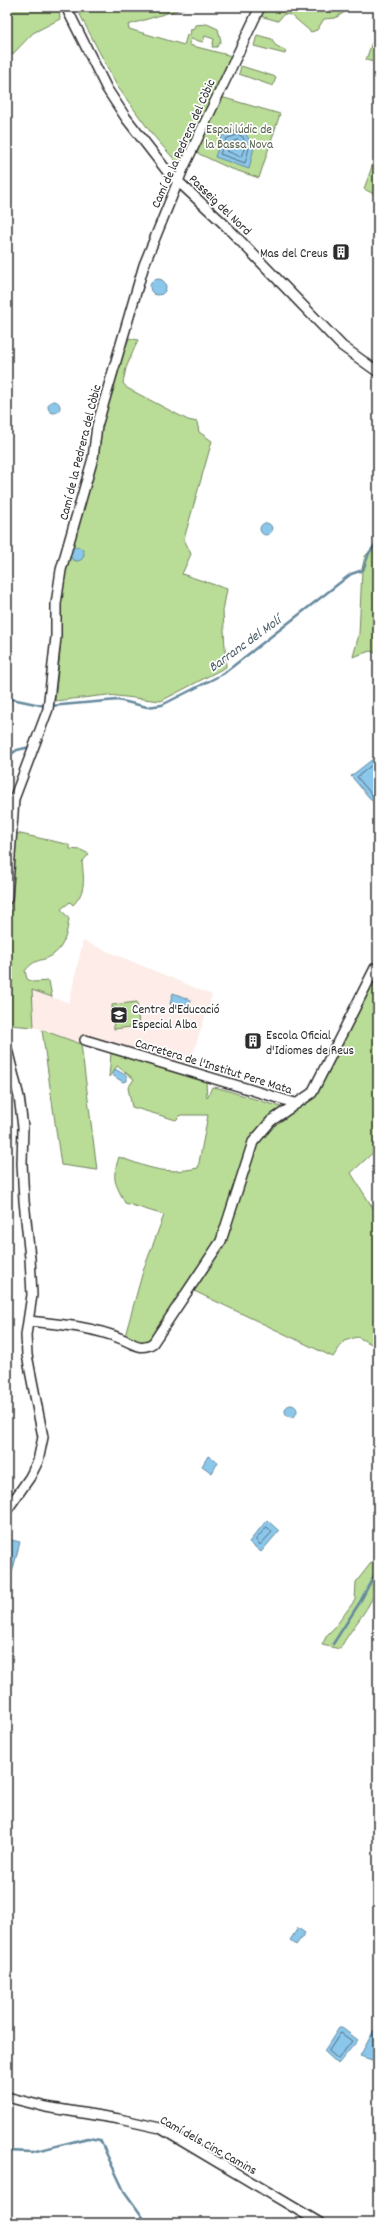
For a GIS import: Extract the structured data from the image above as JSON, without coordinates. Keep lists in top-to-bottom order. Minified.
{"streets":{"street":["Camí de la Pedrera del Còbic","Passeig del Nord","Carretera de l'Institut Pere Mata","Camí dels Cinc Camins"]},"crossings":[["Camí de la Pedrera del Còbic","Passeig del Nord"]],"water":["Barranc del Molí"],"parks":["Espai lúdic de la Bassa Nova"],"places":{"building":["Mas del Creus","Escola Oficial d'Idiomes de Reus"],"school or university":["Centre d'Educació Especial Alba"]}}
